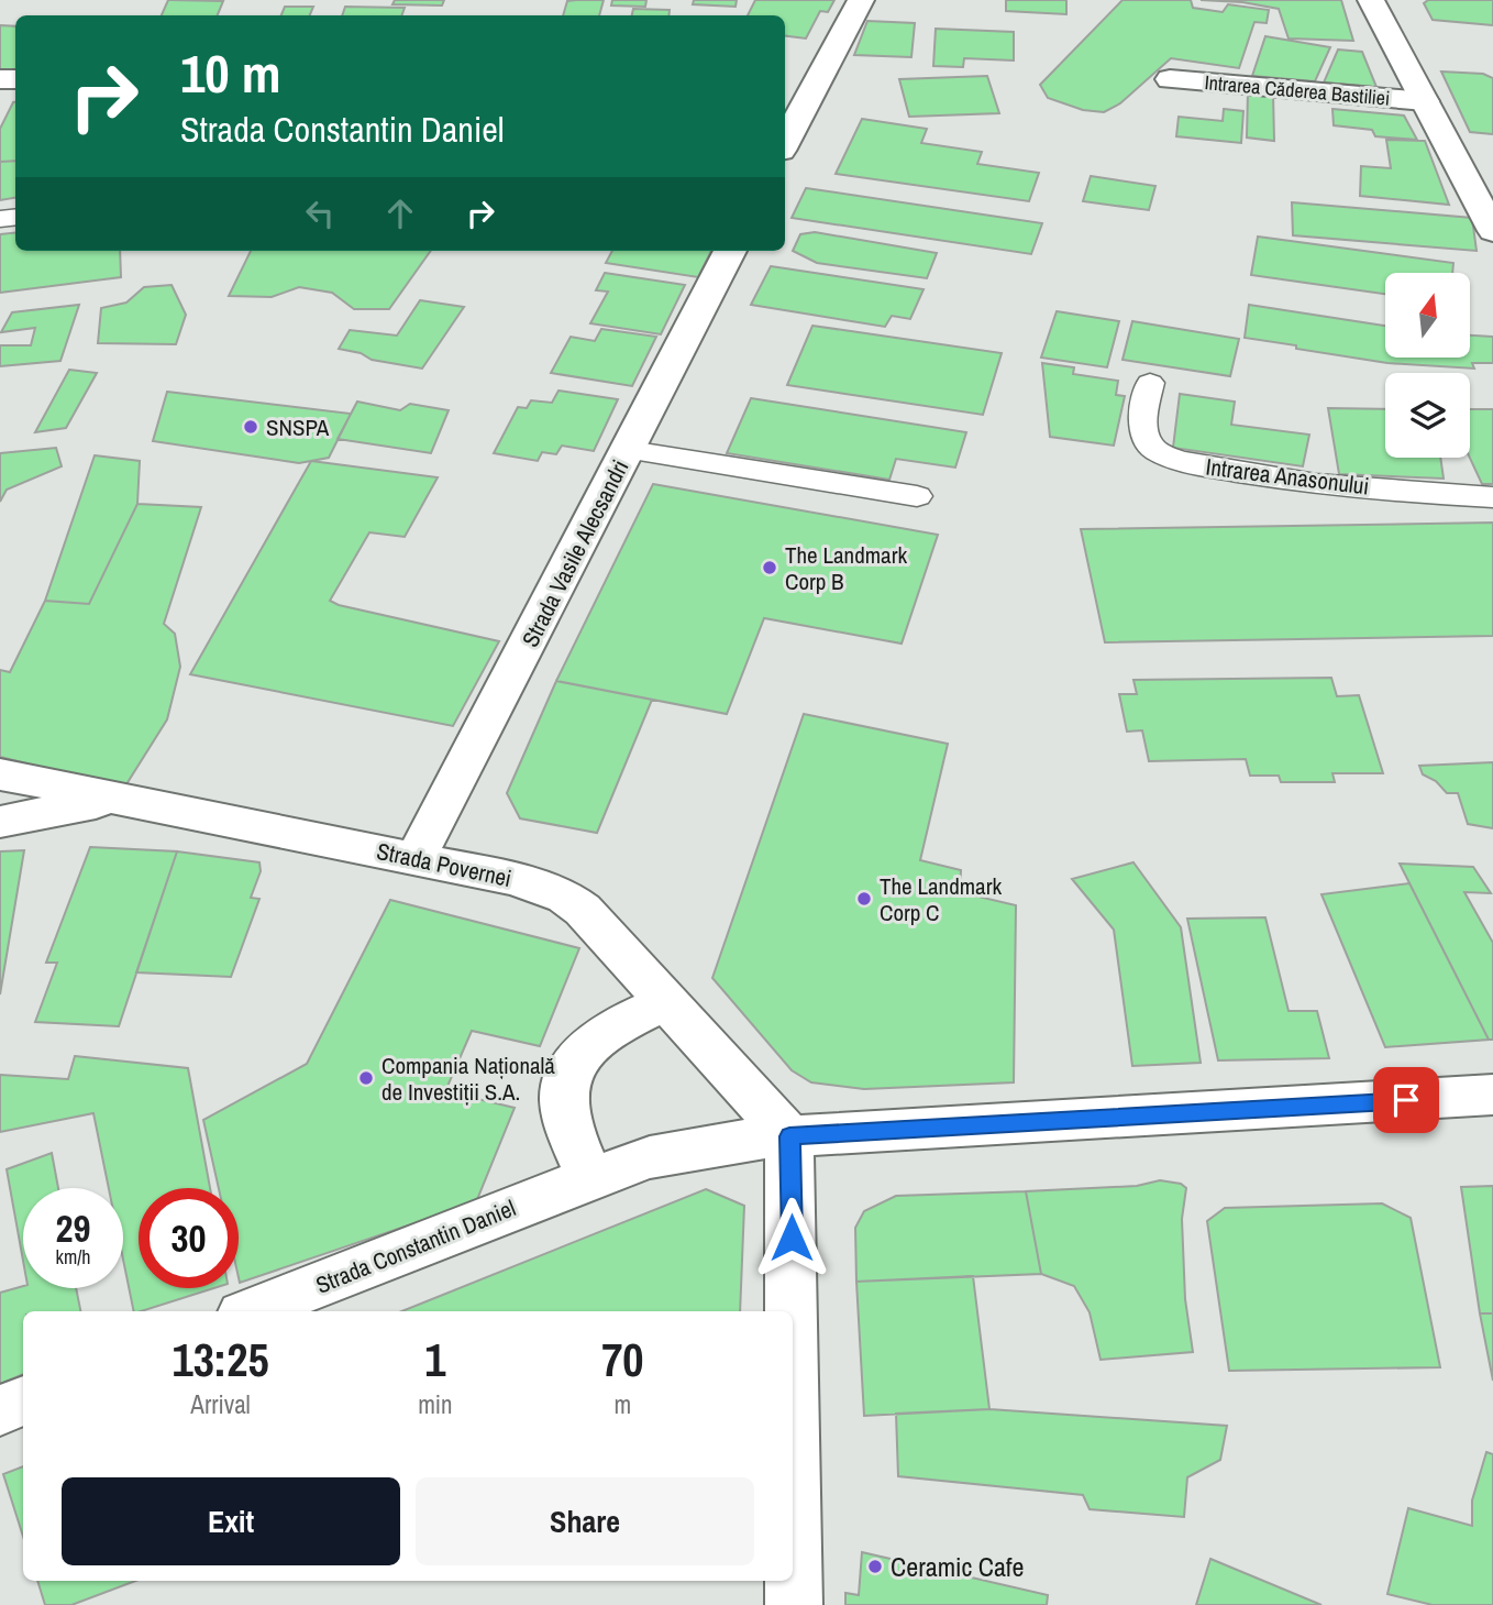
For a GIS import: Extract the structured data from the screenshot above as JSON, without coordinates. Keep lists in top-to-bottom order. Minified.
{"streets":{"street":["Intrarea Căderea Bastiliei","Strada Vasile Alecsandri","Strada Povernei","Strada Constantin Daniel"],"lane":["Intrarea Anasonului"]},"crossings":[["Strada Vasile Alecsandri","Strada Povernei"],["Strada Povernei","Strada Constantin Daniel"]],"places":["SNSPA","The Landmark Corp B","The Landmark Corp C","Compania Națională de Investiții S.A.","Ceramic Cafe"],"north":"top","page":{"turn":["10 m","Strada Constantin Daniel"],"speed":"29 km/h","limit":"30","eta":["13:25","Arrival","1","min","70","m"],"buttons":["Exit","Share"]}}
